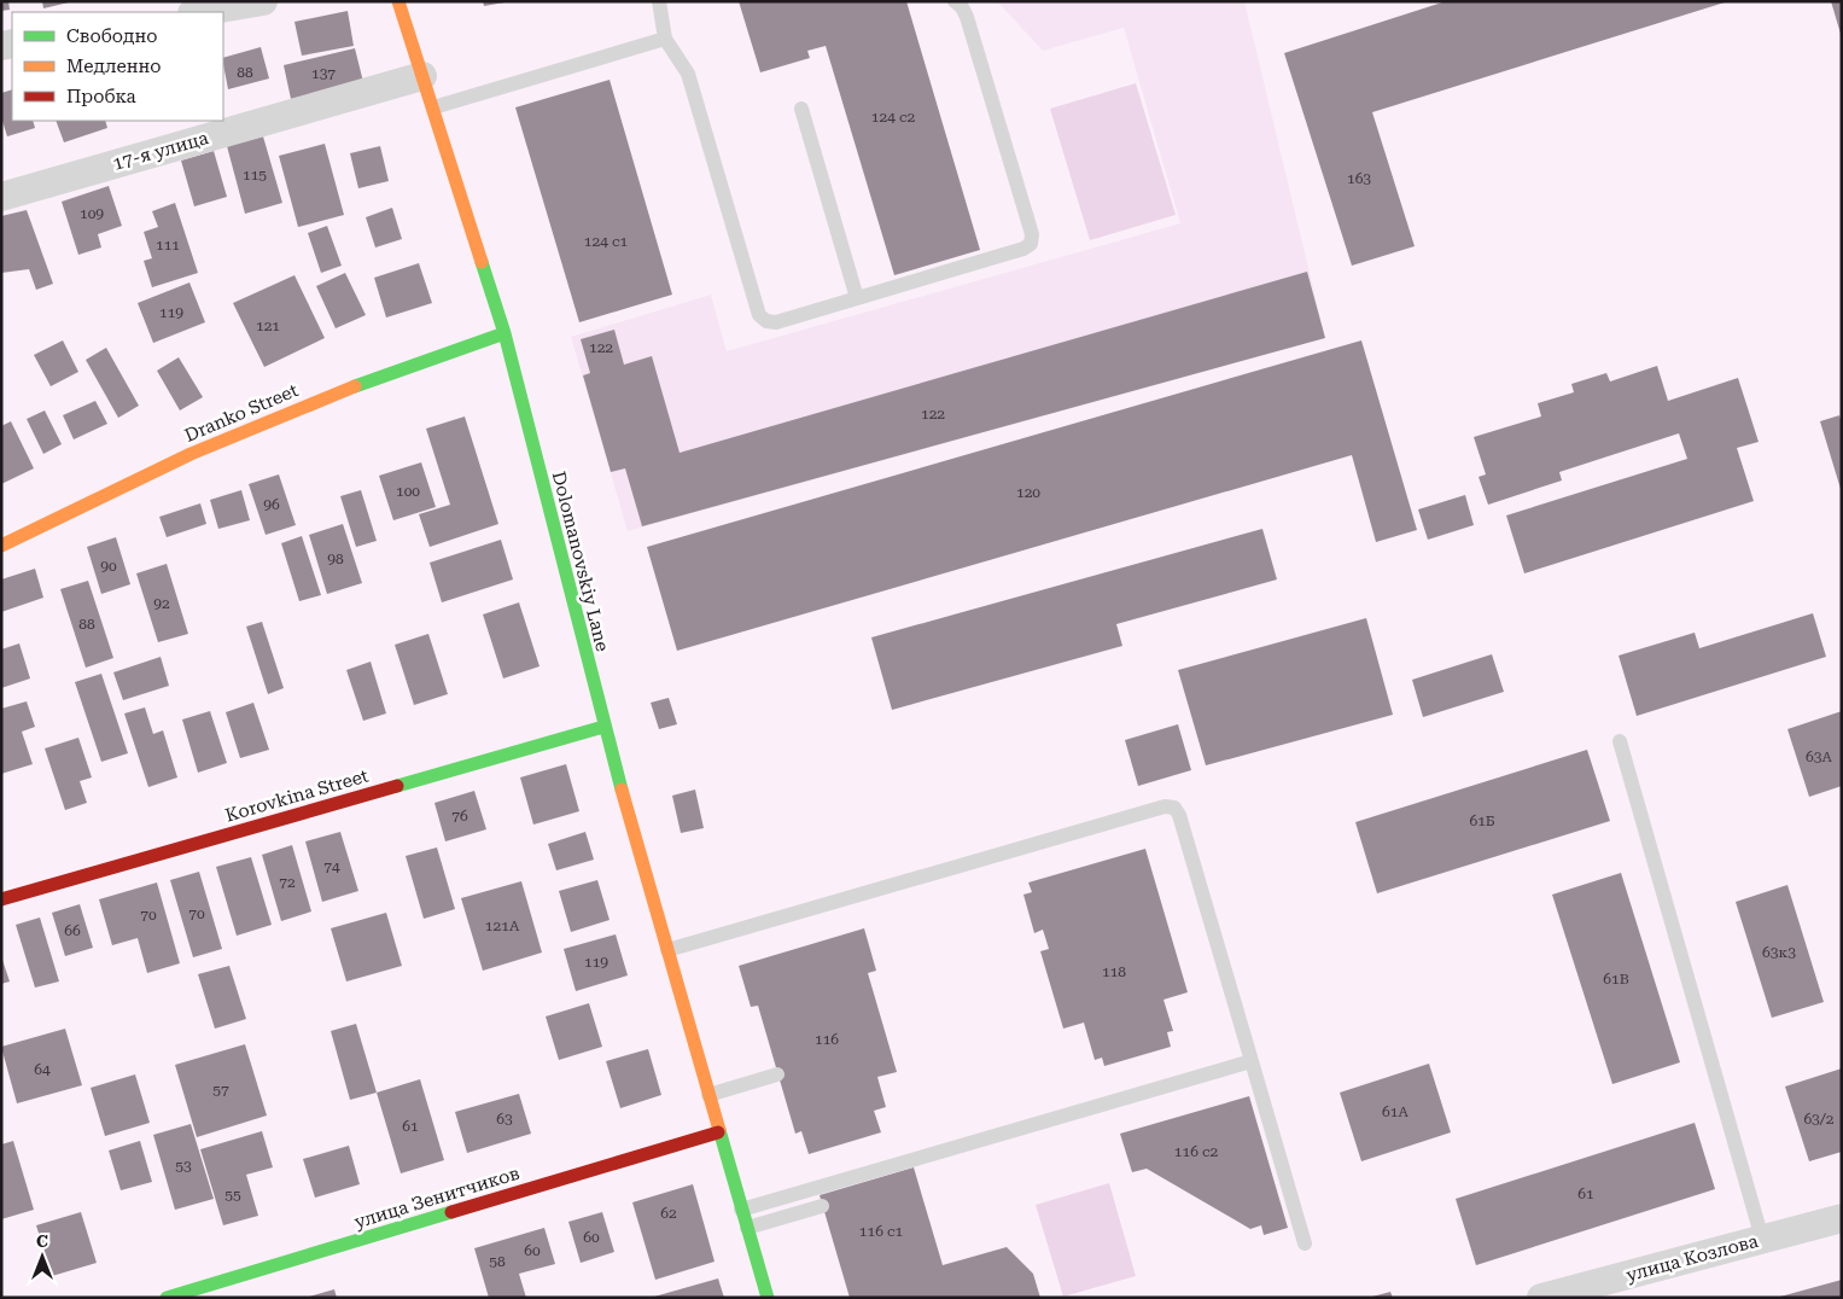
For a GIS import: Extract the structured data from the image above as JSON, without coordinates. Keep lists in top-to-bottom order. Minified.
{"streets":{"street":["17-я улица","Dranko Street","Dolomanovskiy Lane","Korovkina Street","улица Зенитчиков","улица Козлова"]},"crossings":[["17-я улица","Dolomanovskiy Lane"],["Dranko Street","Dolomanovskiy Lane"],["Dolomanovskiy Lane","Korovkina Street"],["Dolomanovskiy Lane","улица Зенитчиков"]],"house_numbers":["88","137","124 с2","115","163","109","124 с1","111","119","121","122","122","100","120","96","98","90","92","88","63А","76","61Б","74","72","70","70","121А","66","63к3","119","118","61В","116","64","57","61А","63","63/2","61","116 с2","53","61","55","62","116 с1","60","60","58"],"legend":["Свободно","Медленно","Пробка"],"north":"top"}
